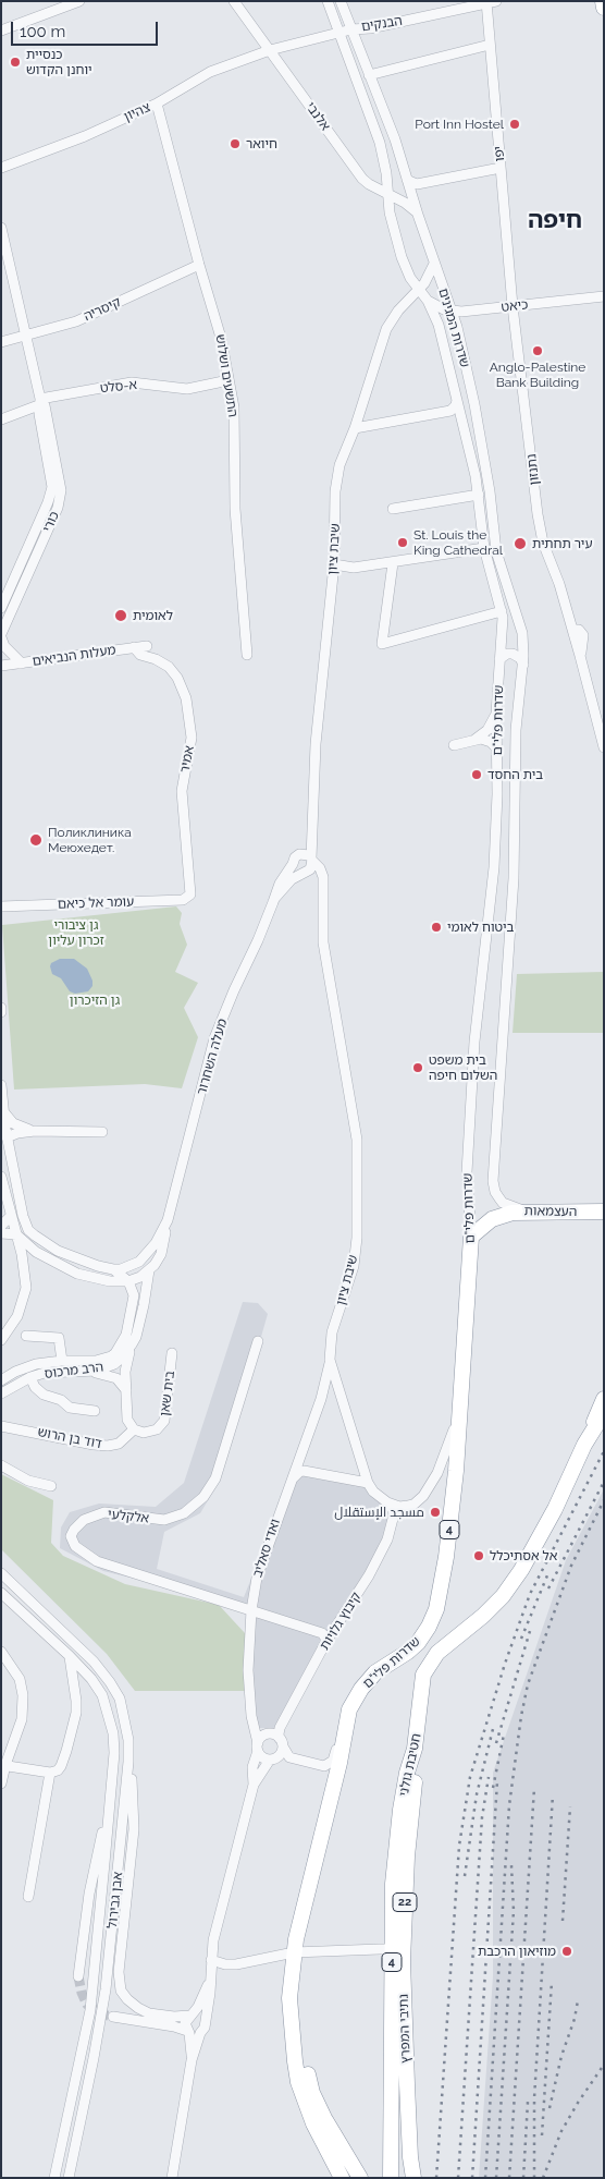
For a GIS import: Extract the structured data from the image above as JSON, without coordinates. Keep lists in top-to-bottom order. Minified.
{"streets":{"highway":["שדרות פלי\"ם","העצמאות","4","חטיבת גולני","22","נתיבי המפרץ"],"street":["הבנקים","צהיון","אלנבי","יפו","כיאט","קיסריה","שדרות המגינים","התשעים ושלוש","א-סלט","נתנזון","כורי","שיבת ציון","מעלות הנביאים","אמיר","עומר אל כיאם","מעלה השחרור","הרב מרכוס","בית שאן","דוד בן הרוש","אלקלעי","ואדי סאליב","קיבוץ גלויות","אבן גבירול"]},"crossings":[["הבנקים","צהיון"],["הבנקים","אלנבי"],["הבנקים","יפו"],["הבנקים","שדרות המגינים"],["צהיון","אלנבי"],["צהיון","התשעים ושלוש"],["אלנבי","שדרות המגינים"],["יפו","כיאט"],["יפו","נתנזון"],["כיאט","שדרות המגינים"],["כיאט","נתנזון"],["קיסריה","התשעים ושלוש"],["קיסריה","כורי"],["שדרות המגינים","שיבת ציון"],["שדרות המגינים","שדרות פלי\"ם"],["התשעים ושלוש","א-סלט"],["א-סלט","כורי"],["שיבת ציון","מעלה השחרור"],["שיבת ציון","ואדי סאליב"],["שיבת ציון","קיבוץ גלויות"],["מעלות הנביאים","אמיר"],["שדרות פלי\"ם","העצמאות"],["שדרות פלי\"ם","ואדי סאליב"],["שדרות פלי\"ם","קיבוץ גלויות"],["אמיר","עומר אל כיאם"],["מעלה השחרור","הרב מרכוס"],["בית שאן","דוד בן הרוש"],["ואדי סאליב","קיבוץ גלויות"],["חטיבת גולני","נתיבי המפרץ"]],"districts":["חיפה"],"parks":["גן ציבורי זכרון עליון","גן הזיכרון"],"places":["כנסיית יוחנן הקדוש","Port Inn Hostel","חיואר","Anglo-Palestine Bank Building","St. Louis the King Cathedral","עיר תחתית","לאומית","בית החסד","Поликлиника Меюхедет.","ביטוח לאומי","בית משפט השלום חיפה","مسجد الإستقلال","אל אסתיכלל","מוזיאון הרכבת"],"scale_bar":"100 m"}
